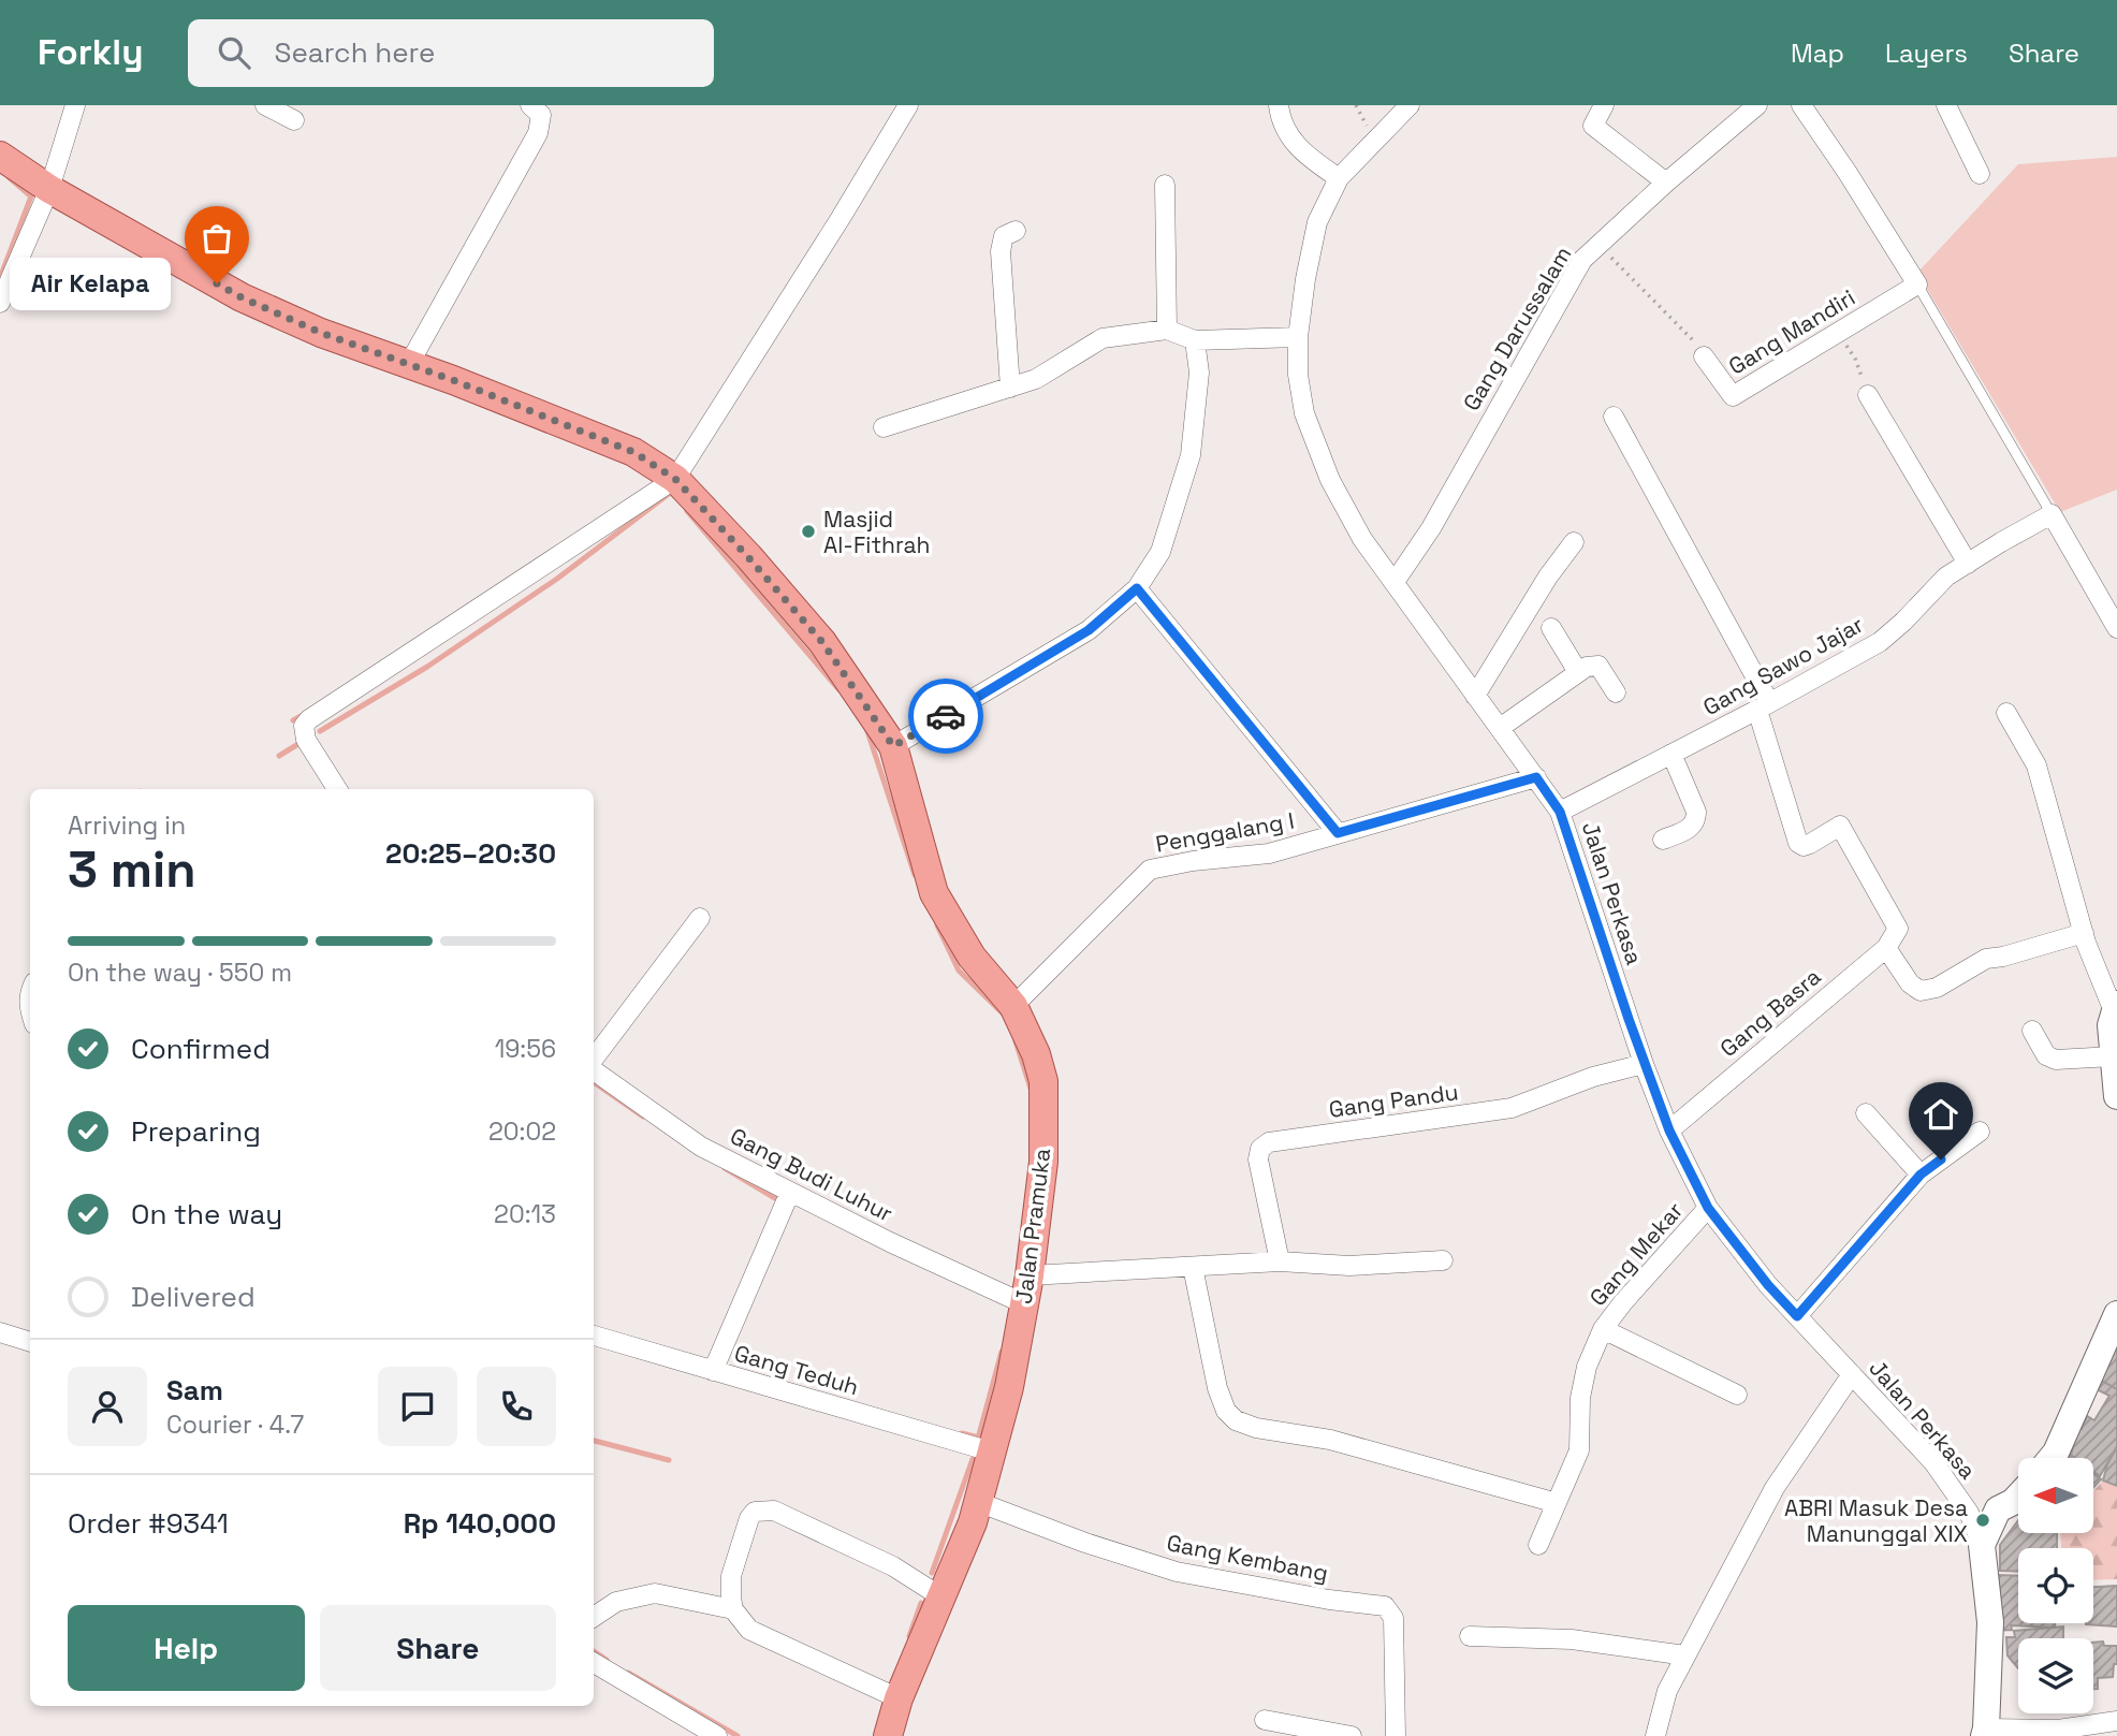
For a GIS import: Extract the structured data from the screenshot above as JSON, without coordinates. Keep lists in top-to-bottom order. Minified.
{"streets":{"main road":["Jalan Pramuka"],"street":["Gang Darussalam","Gang Mandiri","Gang Sawo Jajar","Penggalang I","Jalan Perkasa","Gang Basra","Gang Pandu","Gang Budi Luhur","Gang Mekar","Gang Teduh","Gang Kembang"]},"crossings":[["Gang Darussalam","Jalan Perkasa"],["Gang Sawo Jajar","Jalan Perkasa"],["Gang Sawo Jajar","Gang Basra"],["Penggalang I","Jalan Perkasa"],["Penggalang I","Jalan Pramuka"],["Jalan Perkasa","Gang Basra"],["Jalan Perkasa","Gang Pandu"],["Jalan Perkasa","Gang Mekar"],["Gang Budi Luhur","Jalan Pramuka"],["Jalan Pramuka","Gang Teduh"],["Jalan Pramuka","Gang Kembang"]],"places":["Air Kelapa","Masjid Al-Fithrah","ABRI Masuk Desa Manunggal XIX"],"north":"left","page":{"header":"Forkly","search":"Search here","nav":["Map","Layers","Share"],"bubble":"Air Kelapa","heading":["3 min","Arriving in","20:25–20:30"],"panel":["Sam","Courier · 4.7","Order #9341","Rp 140,000"],"bar":"On the way · 550 m","list":[["Confirmed","19:56"],["Preparing","20:02"],["On the way","20:13"],"Delivered"],"buttons":["Help","Share"]}}
